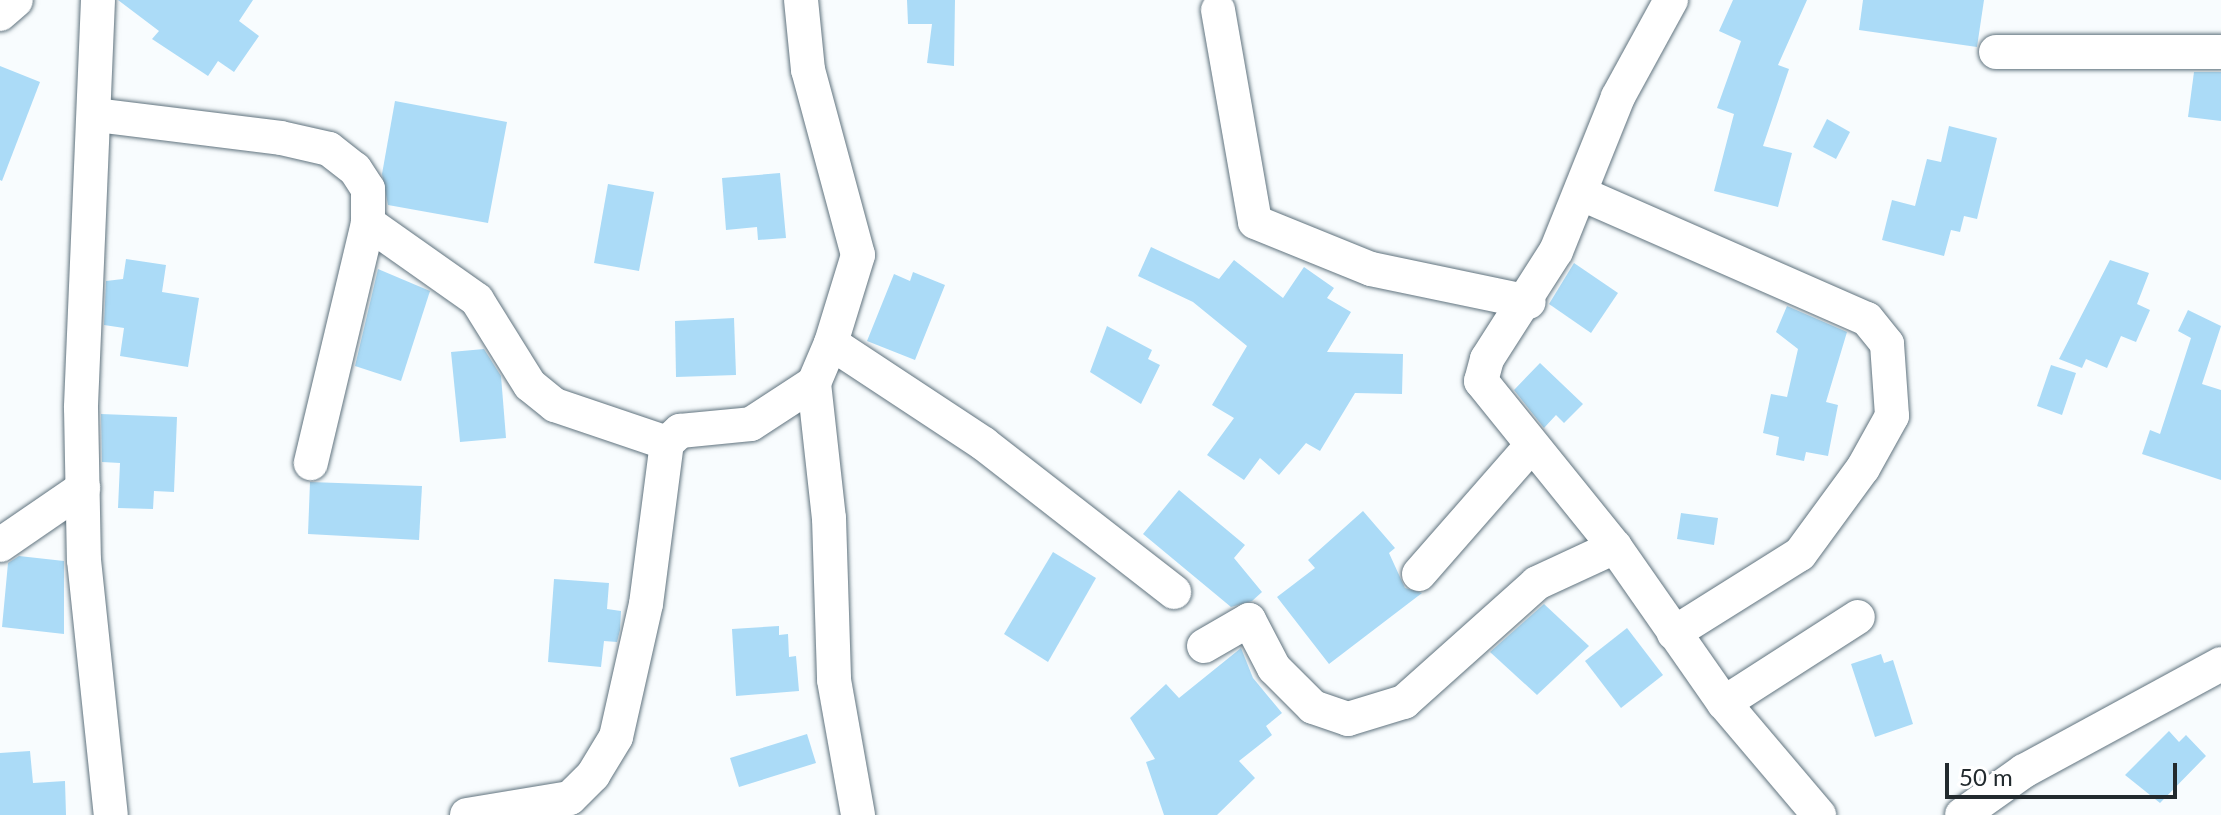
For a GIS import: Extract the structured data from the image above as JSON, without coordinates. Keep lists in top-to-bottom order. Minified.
{"scale_bar":"50 m"}
